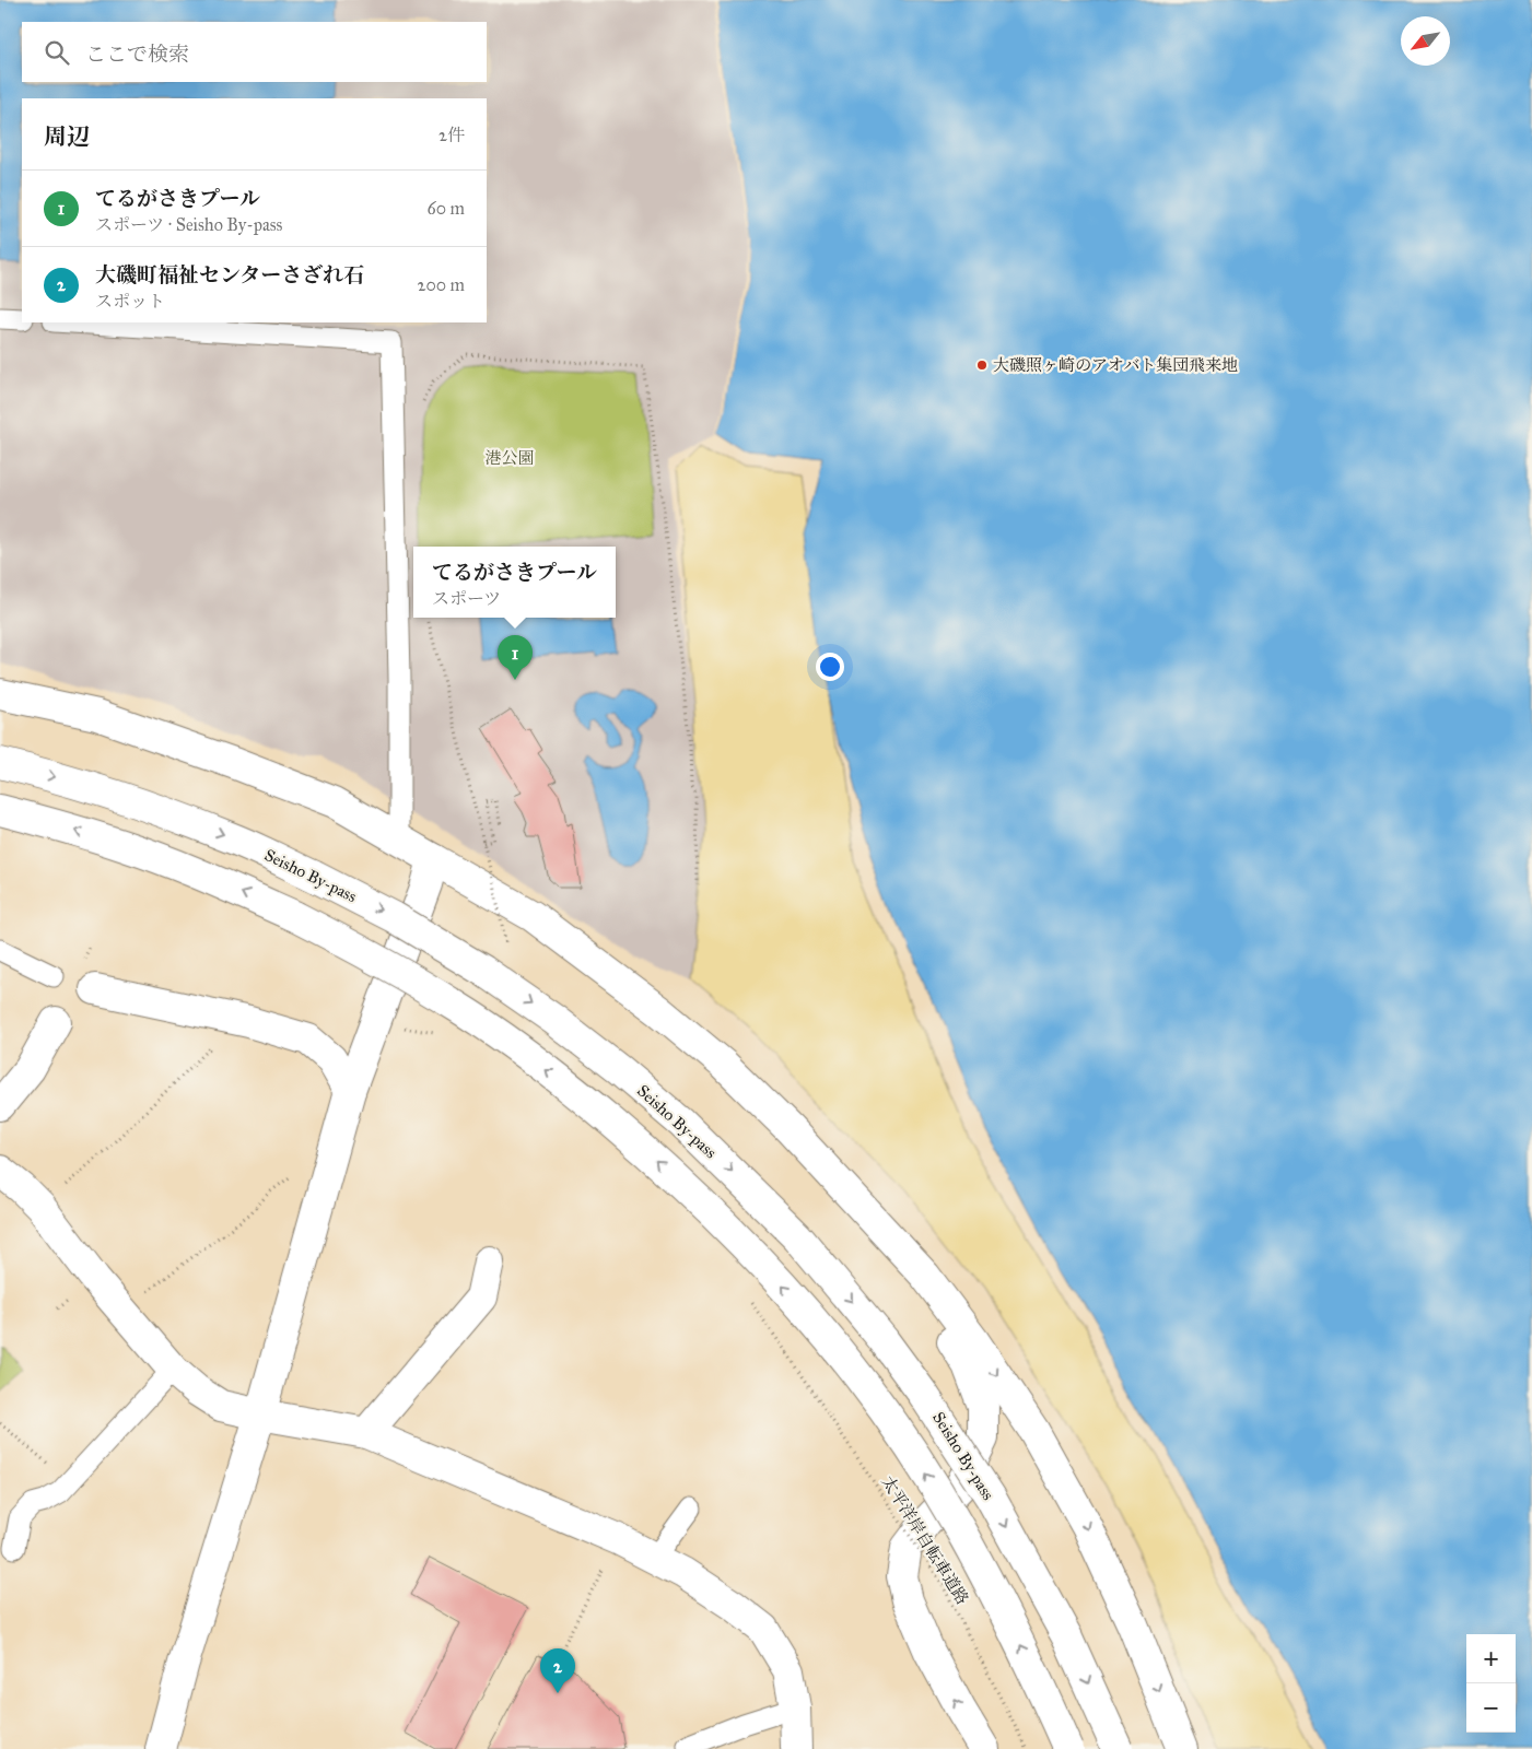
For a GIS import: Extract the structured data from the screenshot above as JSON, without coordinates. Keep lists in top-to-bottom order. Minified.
{"streets":{"main road":["Seisho By-pass"],"path":["太平洋岸自転車道路"]},"parks":["港公園"],"places":["大磯照ヶ崎のアオバト集団飛来地"],"north":"bottom left","page":{"search":"ここで検索","heading":["周辺","2件"],"list":[{"mark":"1","name":"てるがさきプール","note":"スポーツ · Seisho By-pass","value":"60 m"},{"mark":"2","name":"大磯町福祉センターさざれ石","note":"スポット","value":"200 m"}],"popup":["てるがさきプール","スポーツ"],"pins":["1","2"],"map_buttons":["+","−"]}}
